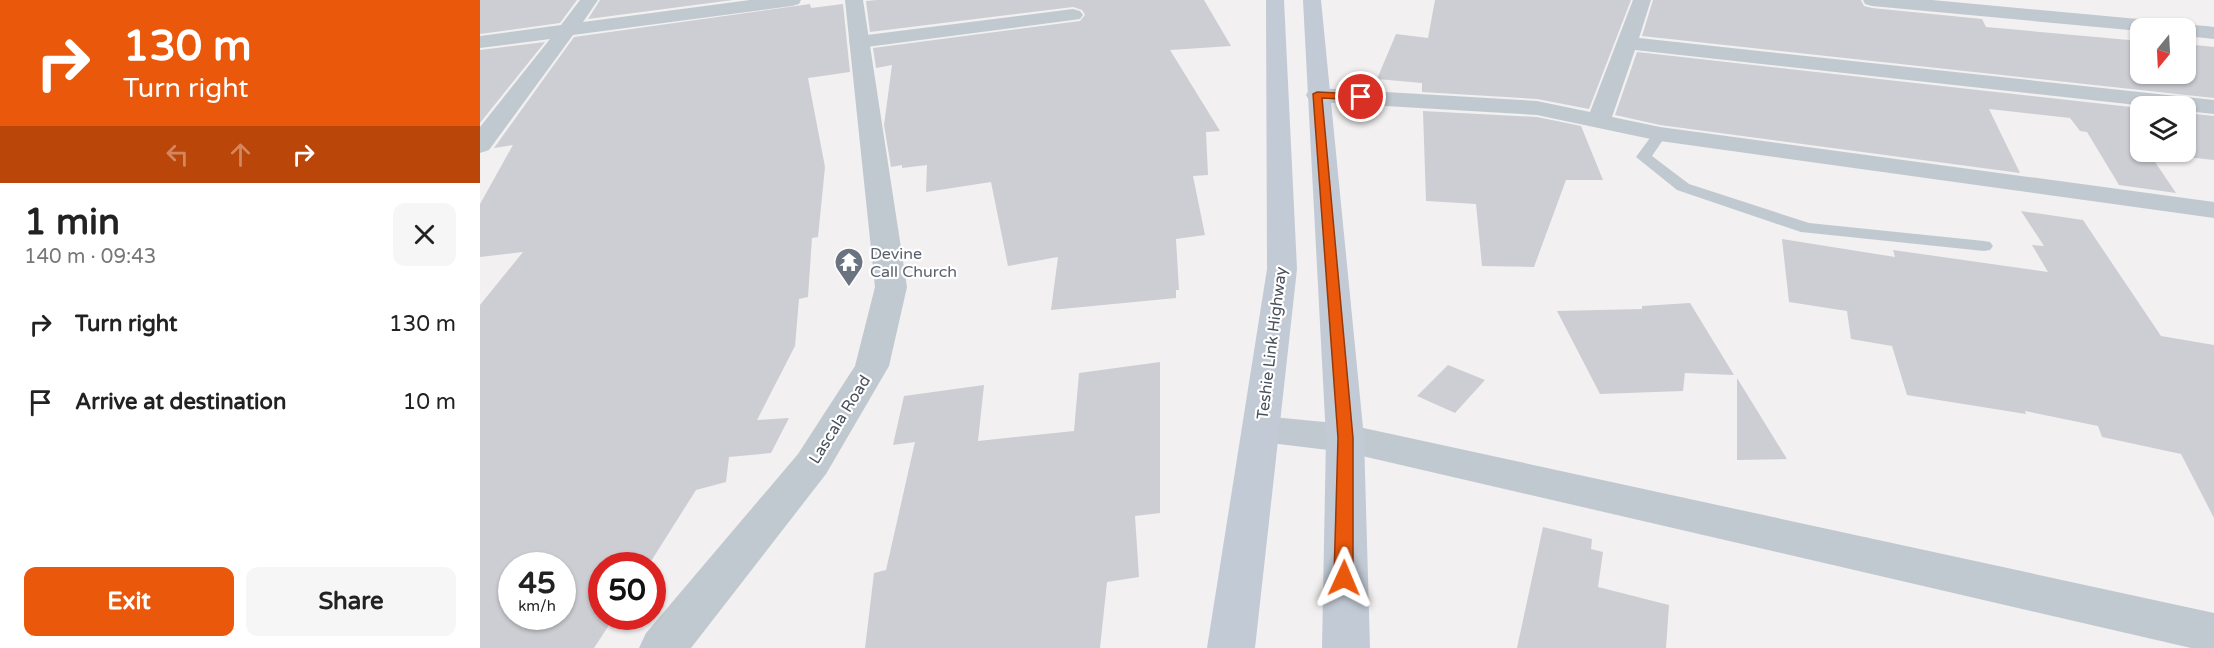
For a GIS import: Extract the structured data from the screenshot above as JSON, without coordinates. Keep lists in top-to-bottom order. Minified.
{"streets":{"main road":["Teshie Link Highway"],"street":["Lascala Road"]},"places":{"temple":["Devine Call Church"]},"north":"bottom","page":{"turn":["130 m","Turn right"],"heading":["1 min","140 m · 09:43"],"list":[{"name":"Turn right","value":"130 m"},{"name":"Arrive at destination","value":"10 m"}],"speed":"45 km/h","limit":"50","buttons":["Exit","Share"]}}
